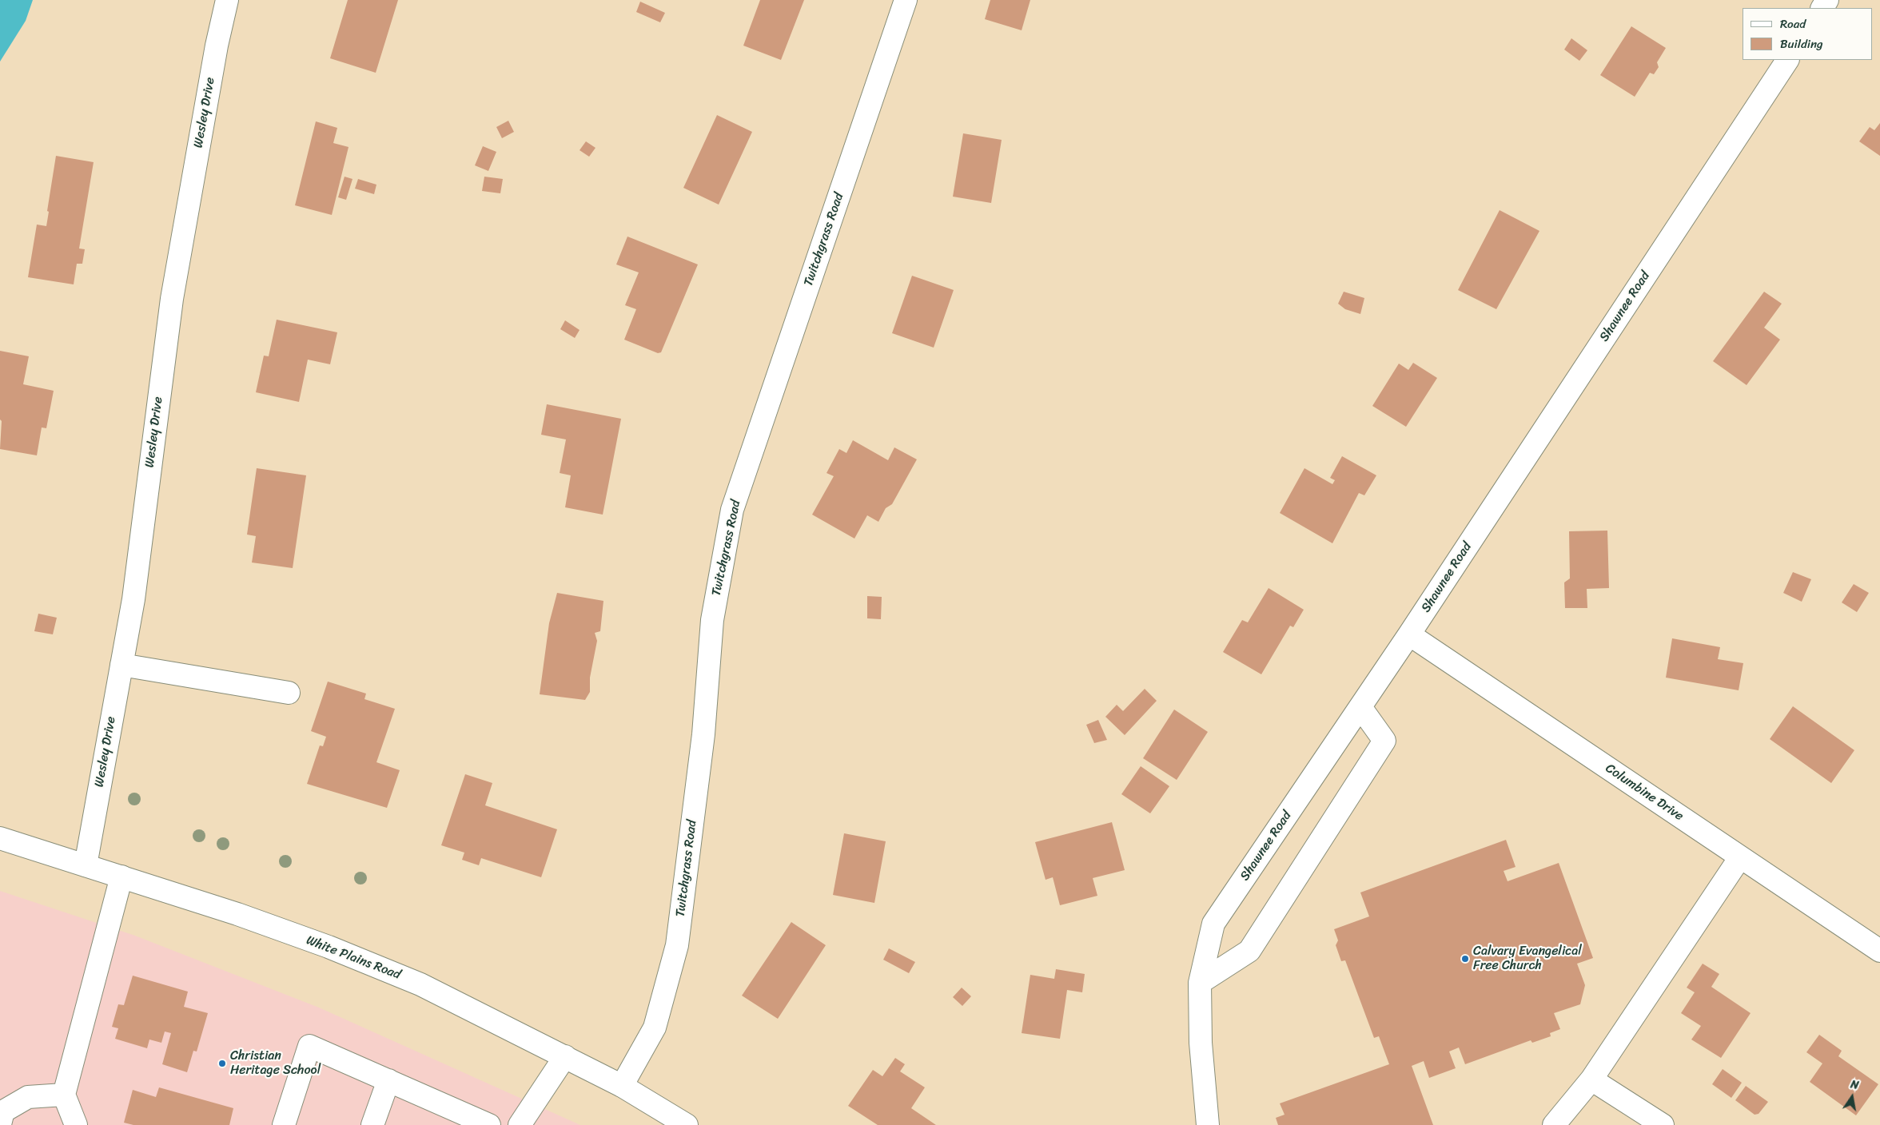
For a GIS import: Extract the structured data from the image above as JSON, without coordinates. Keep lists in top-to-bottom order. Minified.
{"streets":{"street":["Wesley Drive","Twitchgrass Road","Shawnee Road","Columbine Drive","White Plains Road"]},"crossings":[["Wesley Drive","White Plains Road"],["Twitchgrass Road","White Plains Road"],["Shawnee Road","Columbine Drive"]],"places":["Calvary Evangelical Free Church","Christian Heritage School"],"legend":["Road","Building"],"north":"top"}
